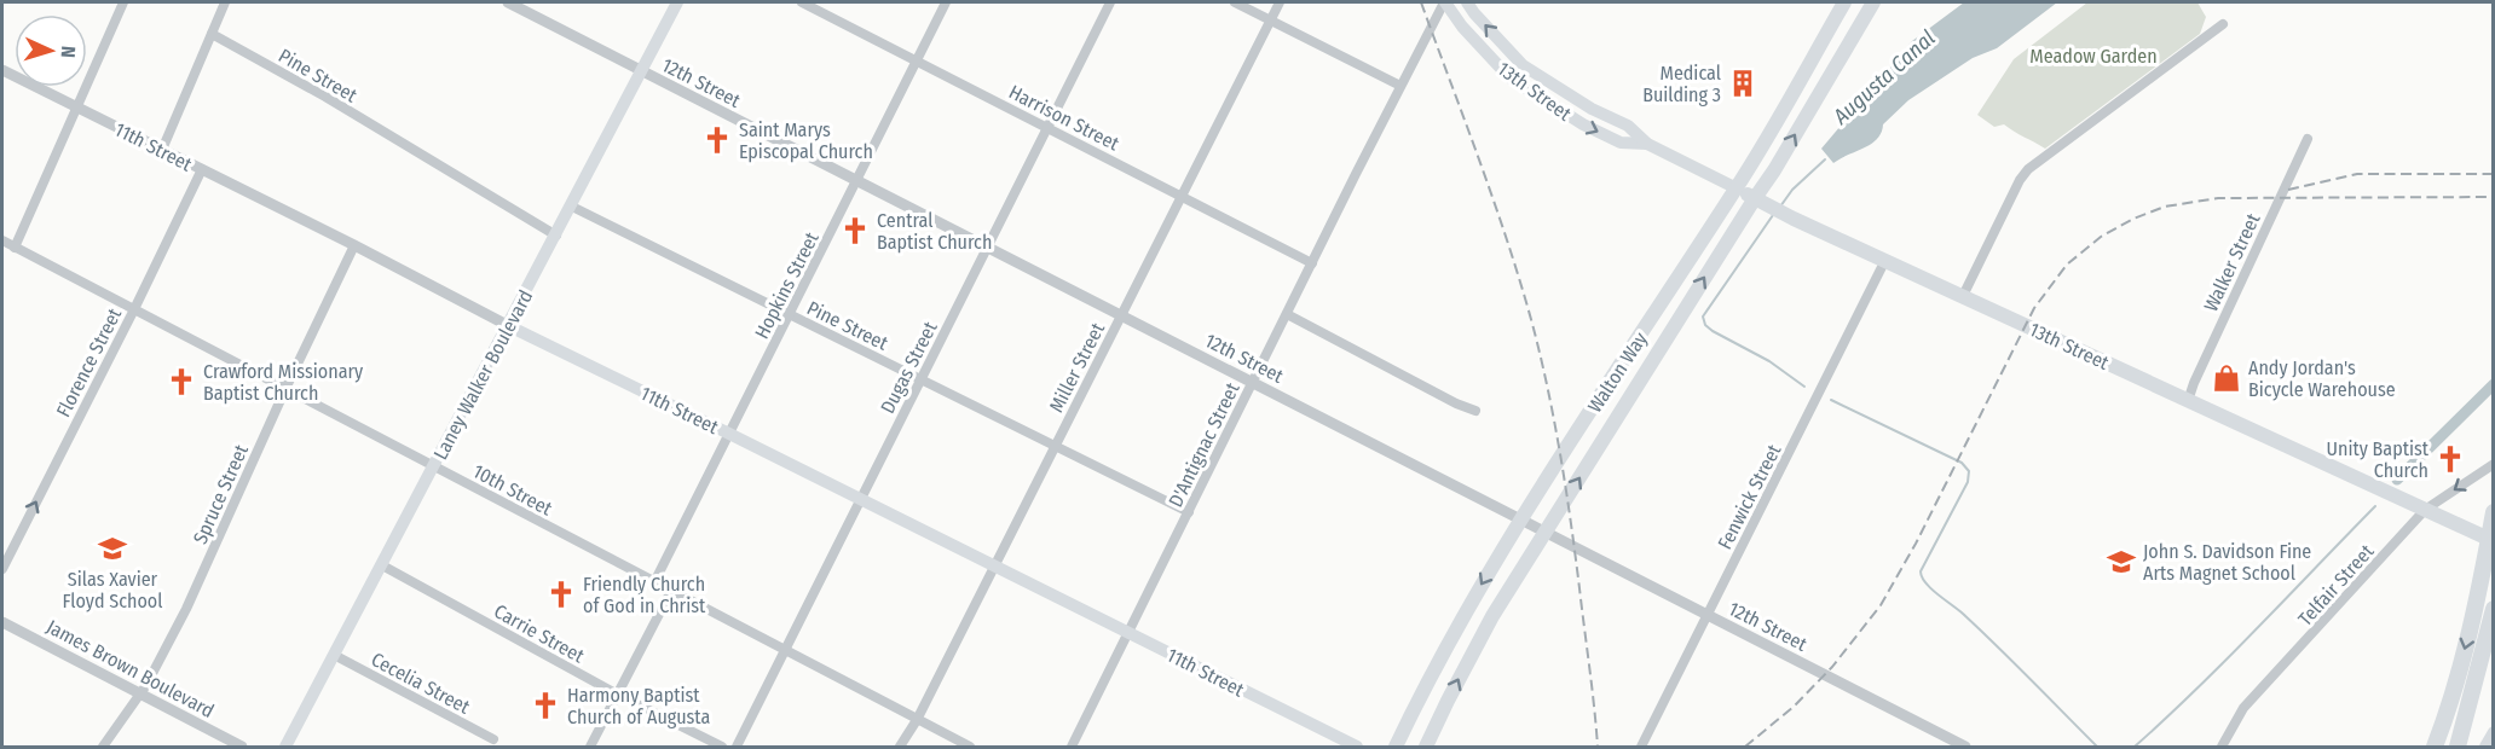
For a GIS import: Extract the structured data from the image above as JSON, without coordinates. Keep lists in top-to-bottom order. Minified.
{"streets":{"main road":["13th Street","11th Street","Walton Way","Laney Walker Boulevard"],"street":["Pine Street","12th Street","Harrison Street","Walker Street","Hopkins Street","Florence Street","Dugas Street","Miller Street","D'Antignac Street","10th Street","Spruce Street","Fenwick Street","Telfair Street","Carrie Street","James Brown Boulevard","Cecelia Street"]},"crossings":[["Pine Street","Hopkins Street"],["Pine Street","Dugas Street"],["Pine Street","Miller Street"],["Pine Street","Laney Walker Boulevard"],["Pine Street","D'Antignac Street"],["12th Street","Hopkins Street"],["12th Street","Dugas Street"],["12th Street","Miller Street"],["12th Street","Walton Way"],["12th Street","Laney Walker Boulevard"],["12th Street","D'Antignac Street"],["12th Street","Fenwick Street"],["13th Street","Walker Street"],["13th Street","Walton Way"],["13th Street","D'Antignac Street"],["13th Street","Fenwick Street"],["13th Street","Telfair Street"],["Harrison Street","Hopkins Street"],["Harrison Street","Dugas Street"],["Harrison Street","Miller Street"],["Harrison Street","D'Antignac Street"],["11th Street","Hopkins Street"],["11th Street","Florence Street"],["11th Street","Dugas Street"],["11th Street","Miller Street"],["11th Street","Laney Walker Boulevard"],["11th Street","D'Antignac Street"],["11th Street","Spruce Street"],["Hopkins Street","10th Street"],["Florence Street","10th Street"],["Dugas Street","10th Street"],["Miller Street","10th Street"],["Laney Walker Boulevard","10th Street"],["Laney Walker Boulevard","Carrie Street"],["Laney Walker Boulevard","Cecelia Street"],["10th Street","Spruce Street"],["Spruce Street","James Brown Boulevard"]],"one_way":["Florence Street"],"water":["Augusta Canal"],"parks":["Meadow Garden"],"places":{"building":["Medical Building 3"],"church":["Saint Marys Episcopal Church","Central Baptist Church","Crawford Missionary Baptist Church","Unity Baptist Church","Friendly Church of God in Christ","Harmony Baptist Church of Augusta"],"shop":["Andy Jordan's Bicycle Warehouse"],"school or university":["Silas Xavier Floyd School","John S. Davidson Fine Arts Magnet School"]},"north":"right"}
